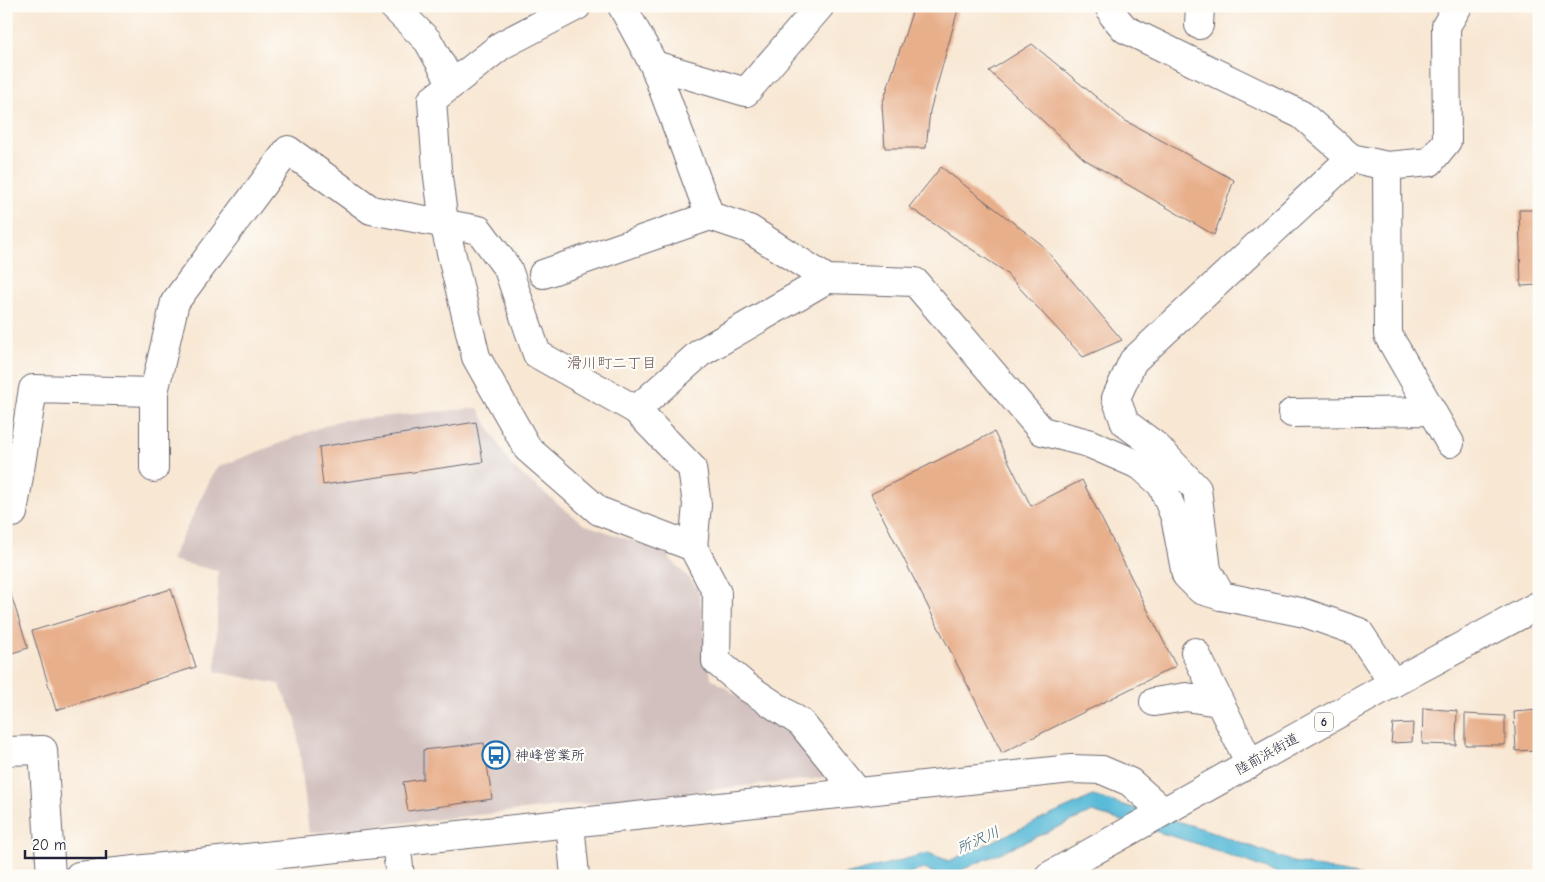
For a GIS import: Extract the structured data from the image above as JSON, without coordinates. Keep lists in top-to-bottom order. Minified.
{"streets":{"main road":["6","陸前浜街道"]},"districts":["滑川町二丁目"],"water":["所沢川"],"places":{"bus stop":["神峰営業所"]},"scale_bar":"20 m"}
